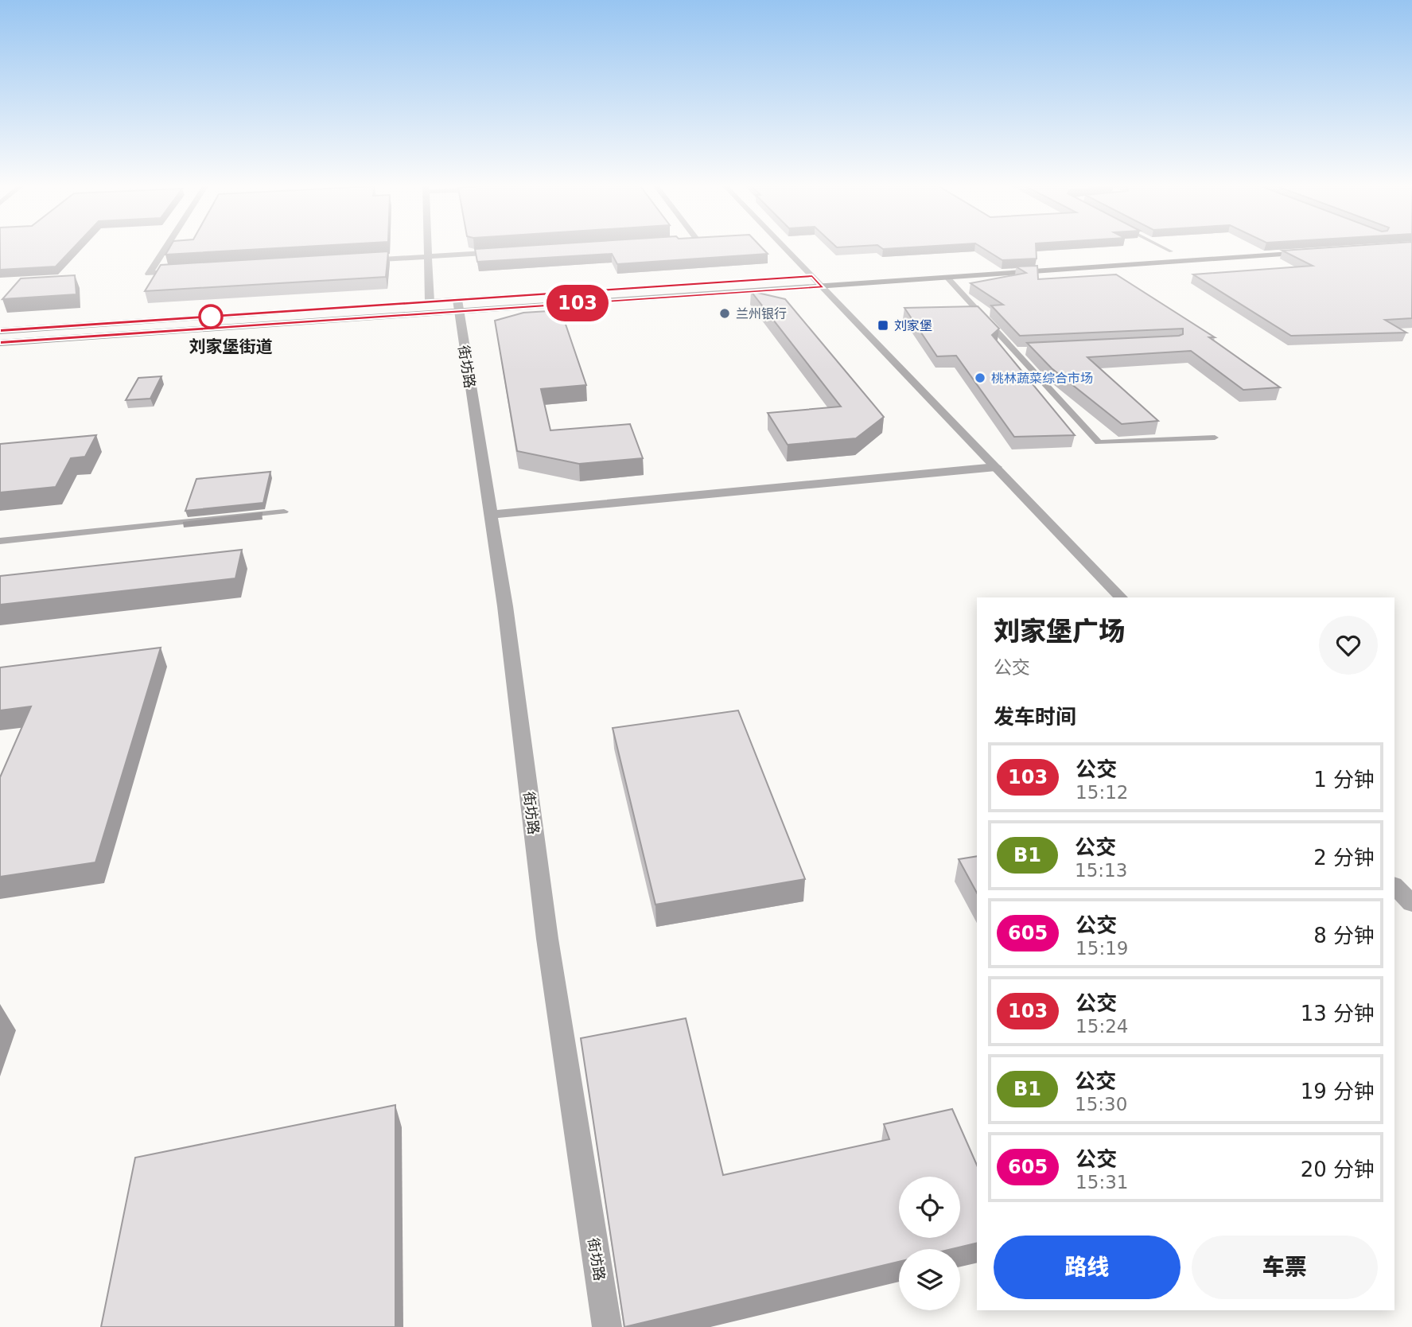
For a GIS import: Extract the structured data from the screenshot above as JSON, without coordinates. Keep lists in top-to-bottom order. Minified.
{"streets":{"street":["街坊路"]},"districts":["刘家堡街道"],"places":{"other":["兰州银行","桃林蔬菜综合市场"],"transit":["刘家堡"]},"lines":["bus line 103"],"page":{"on_map":"103","heading":[["刘家堡广场","公交"],"发车时间"],"list":[{"mark":"103","name":"公交","note":"15:12","value":"1 分钟"},{"mark":"B1","name":"公交","note":"15:13","value":"2 分钟"},{"mark":"605","name":"公交","note":"15:19","value":"8 分钟"},{"mark":"103","name":"公交","note":"15:24","value":"13 分钟"},{"mark":"B1","name":"公交","note":"15:30","value":"19 分钟"},{"mark":"605","name":"公交","note":"15:31","value":"20 分钟"}],"buttons":["路线","车票"]}}
